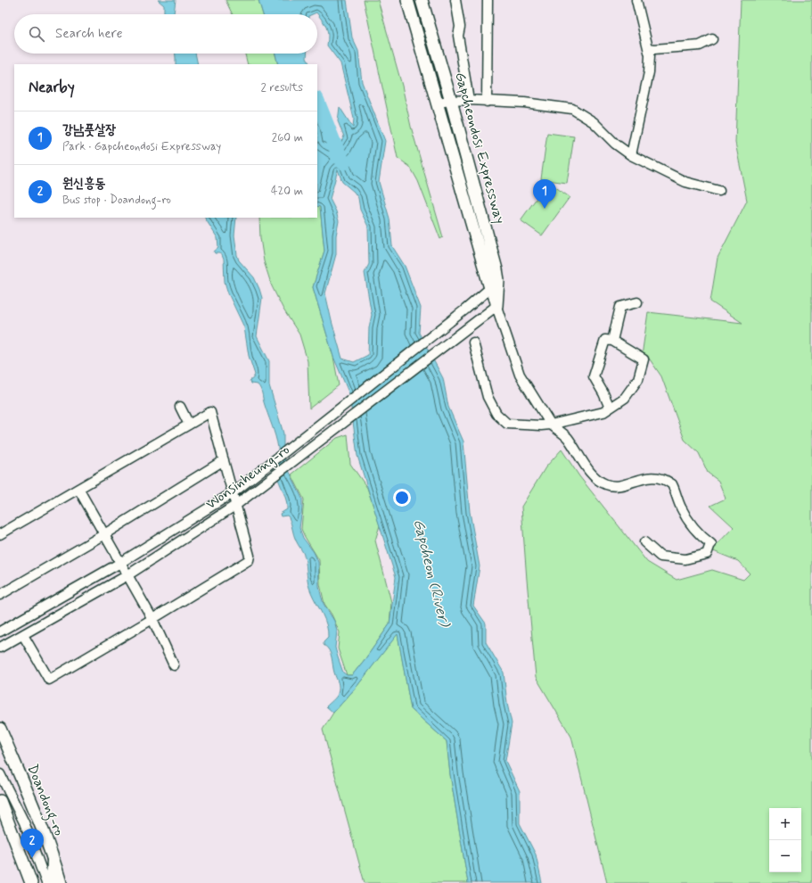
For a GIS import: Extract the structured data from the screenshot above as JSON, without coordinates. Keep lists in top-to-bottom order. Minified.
{"streets":{"main road":["Gapcheondosi Expressway","Doandong-ro"],"street":["Wonsinheung-ro"]},"crossings":[["Gapcheondosi Expressway","Wonsinheung-ro"]],"water":["Gapcheon (River)"],"page":{"search":"Search here","heading":["Nearby","2 results"],"list":[{"mark":"1","name":"강남풋살장","note":"Park · Gapcheondosi Expressway","value":"260 m"},{"mark":"2","name":"원신흥동","note":"Bus stop · Doandong-ro","value":"420 m"}],"pins":["1","2"],"map_buttons":["+","−"]}}
